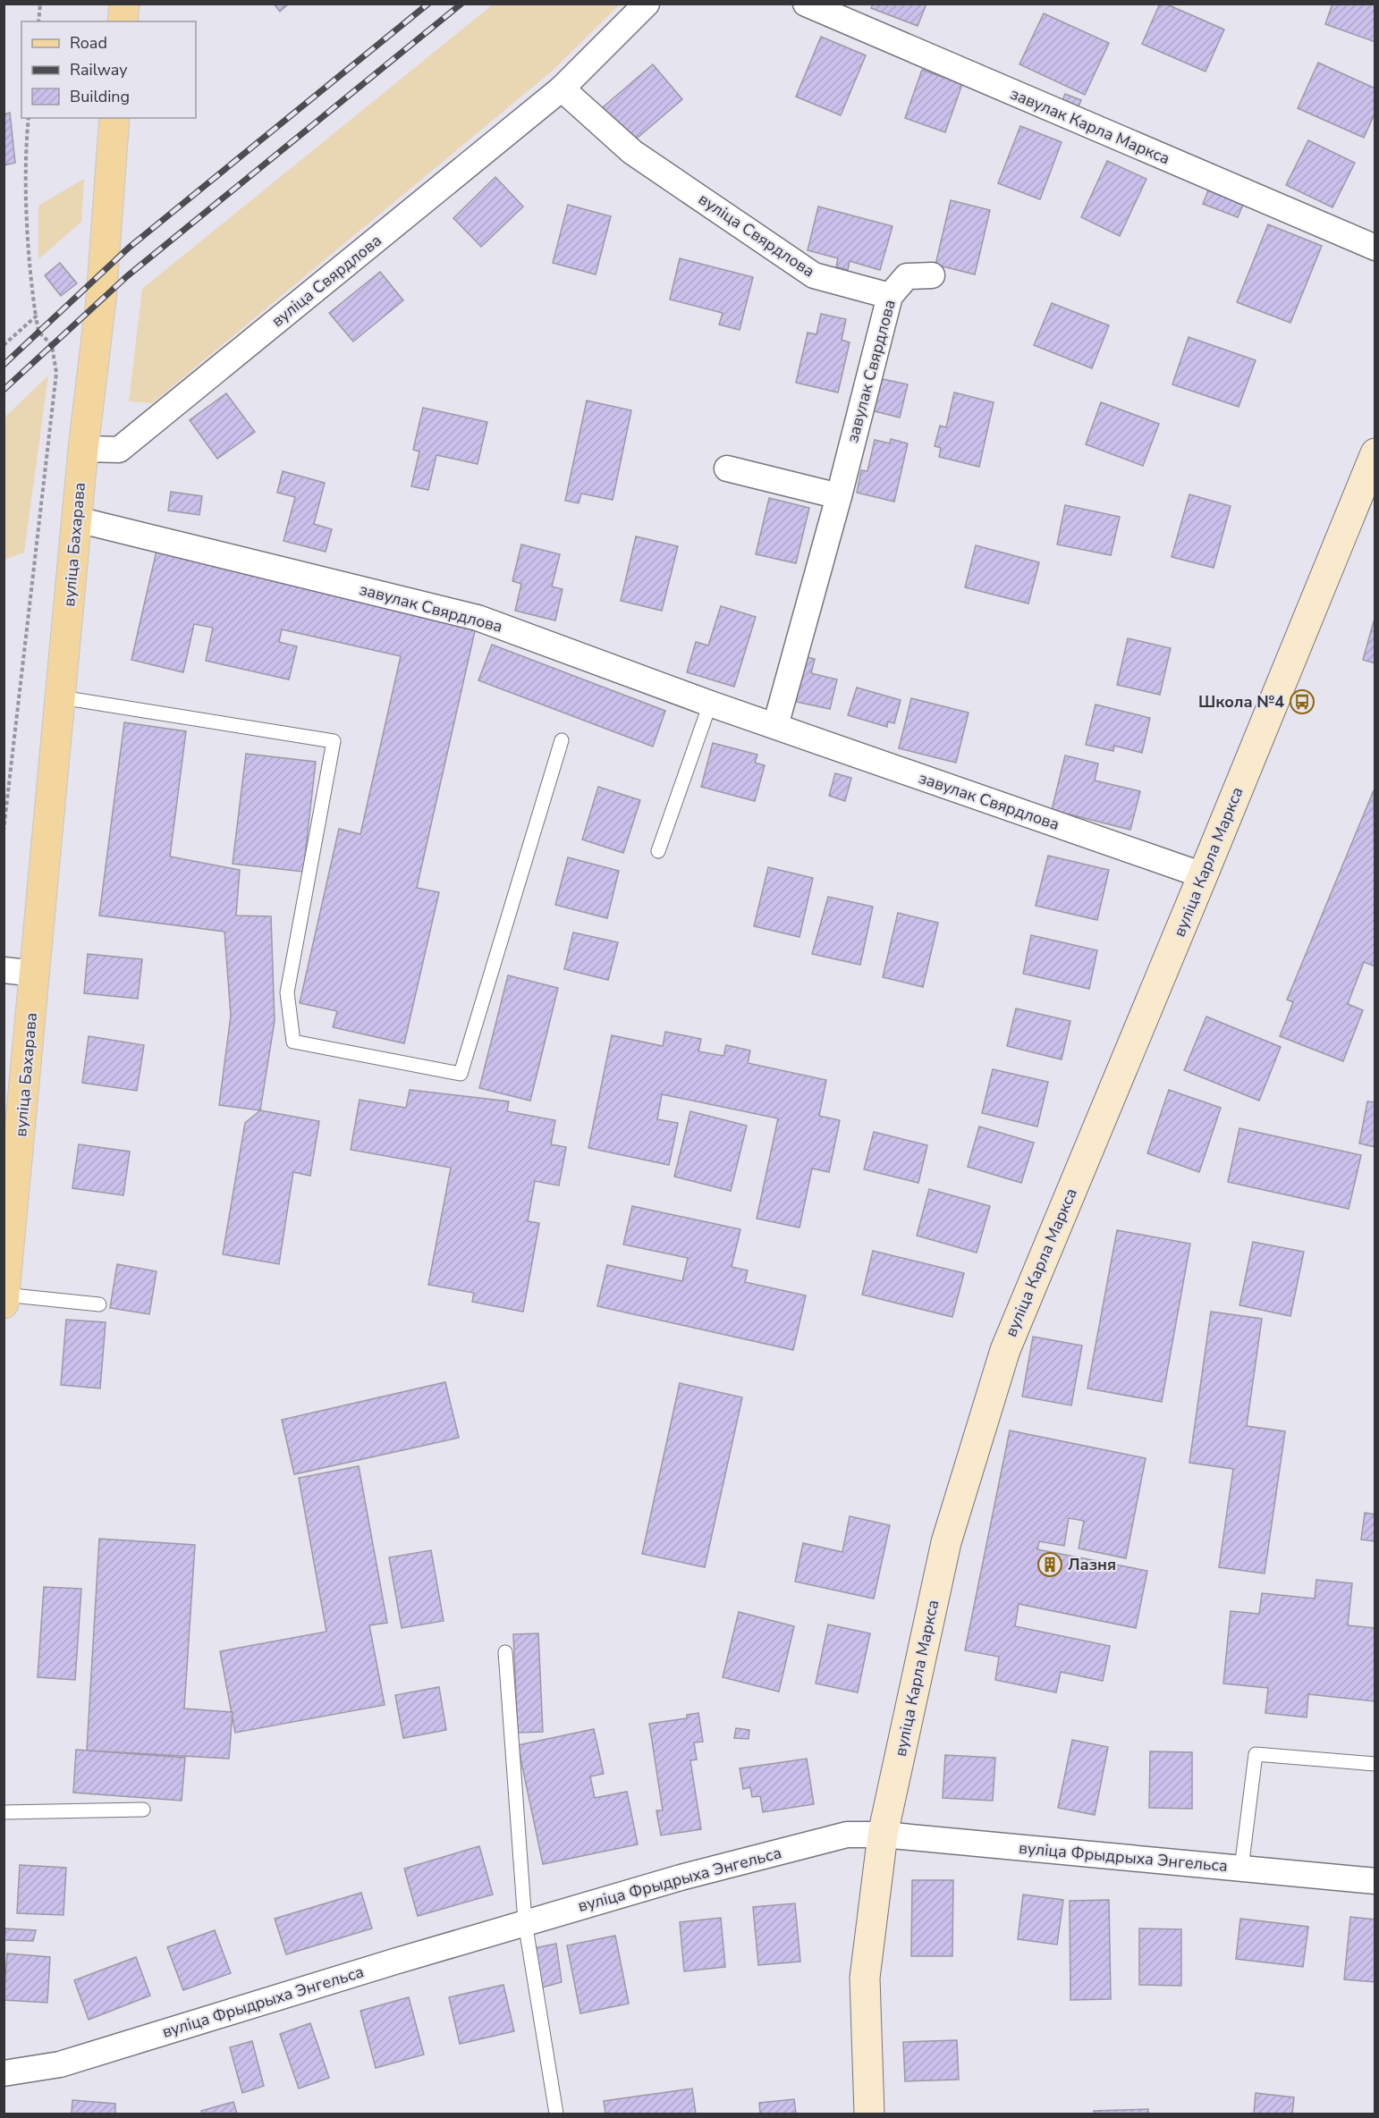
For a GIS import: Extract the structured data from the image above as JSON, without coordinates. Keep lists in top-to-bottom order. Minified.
{"streets":{"main road":["вуліца Бахарава","вуліца Карла Маркса"],"street":["завулак Карла Маркса","вуліца Свярдлова","завулак Свярдлова","вуліца Фрыдрыха Энгельса"]},"crossings":[["вуліца Свярдлова","завулак Свярдлова"],["вуліца Свярдлова","вуліца Бахарава"],["завулак Свярдлова","вуліца Бахарава"],["завулак Свярдлова","вуліца Карла Маркса"],["вуліца Карла Маркса","вуліца Фрыдрыха Энгельса"]],"places":{"bus stop":["Школа №4"],"building":["Лазня"]},"legend":["Road","Railway","Building"]}
